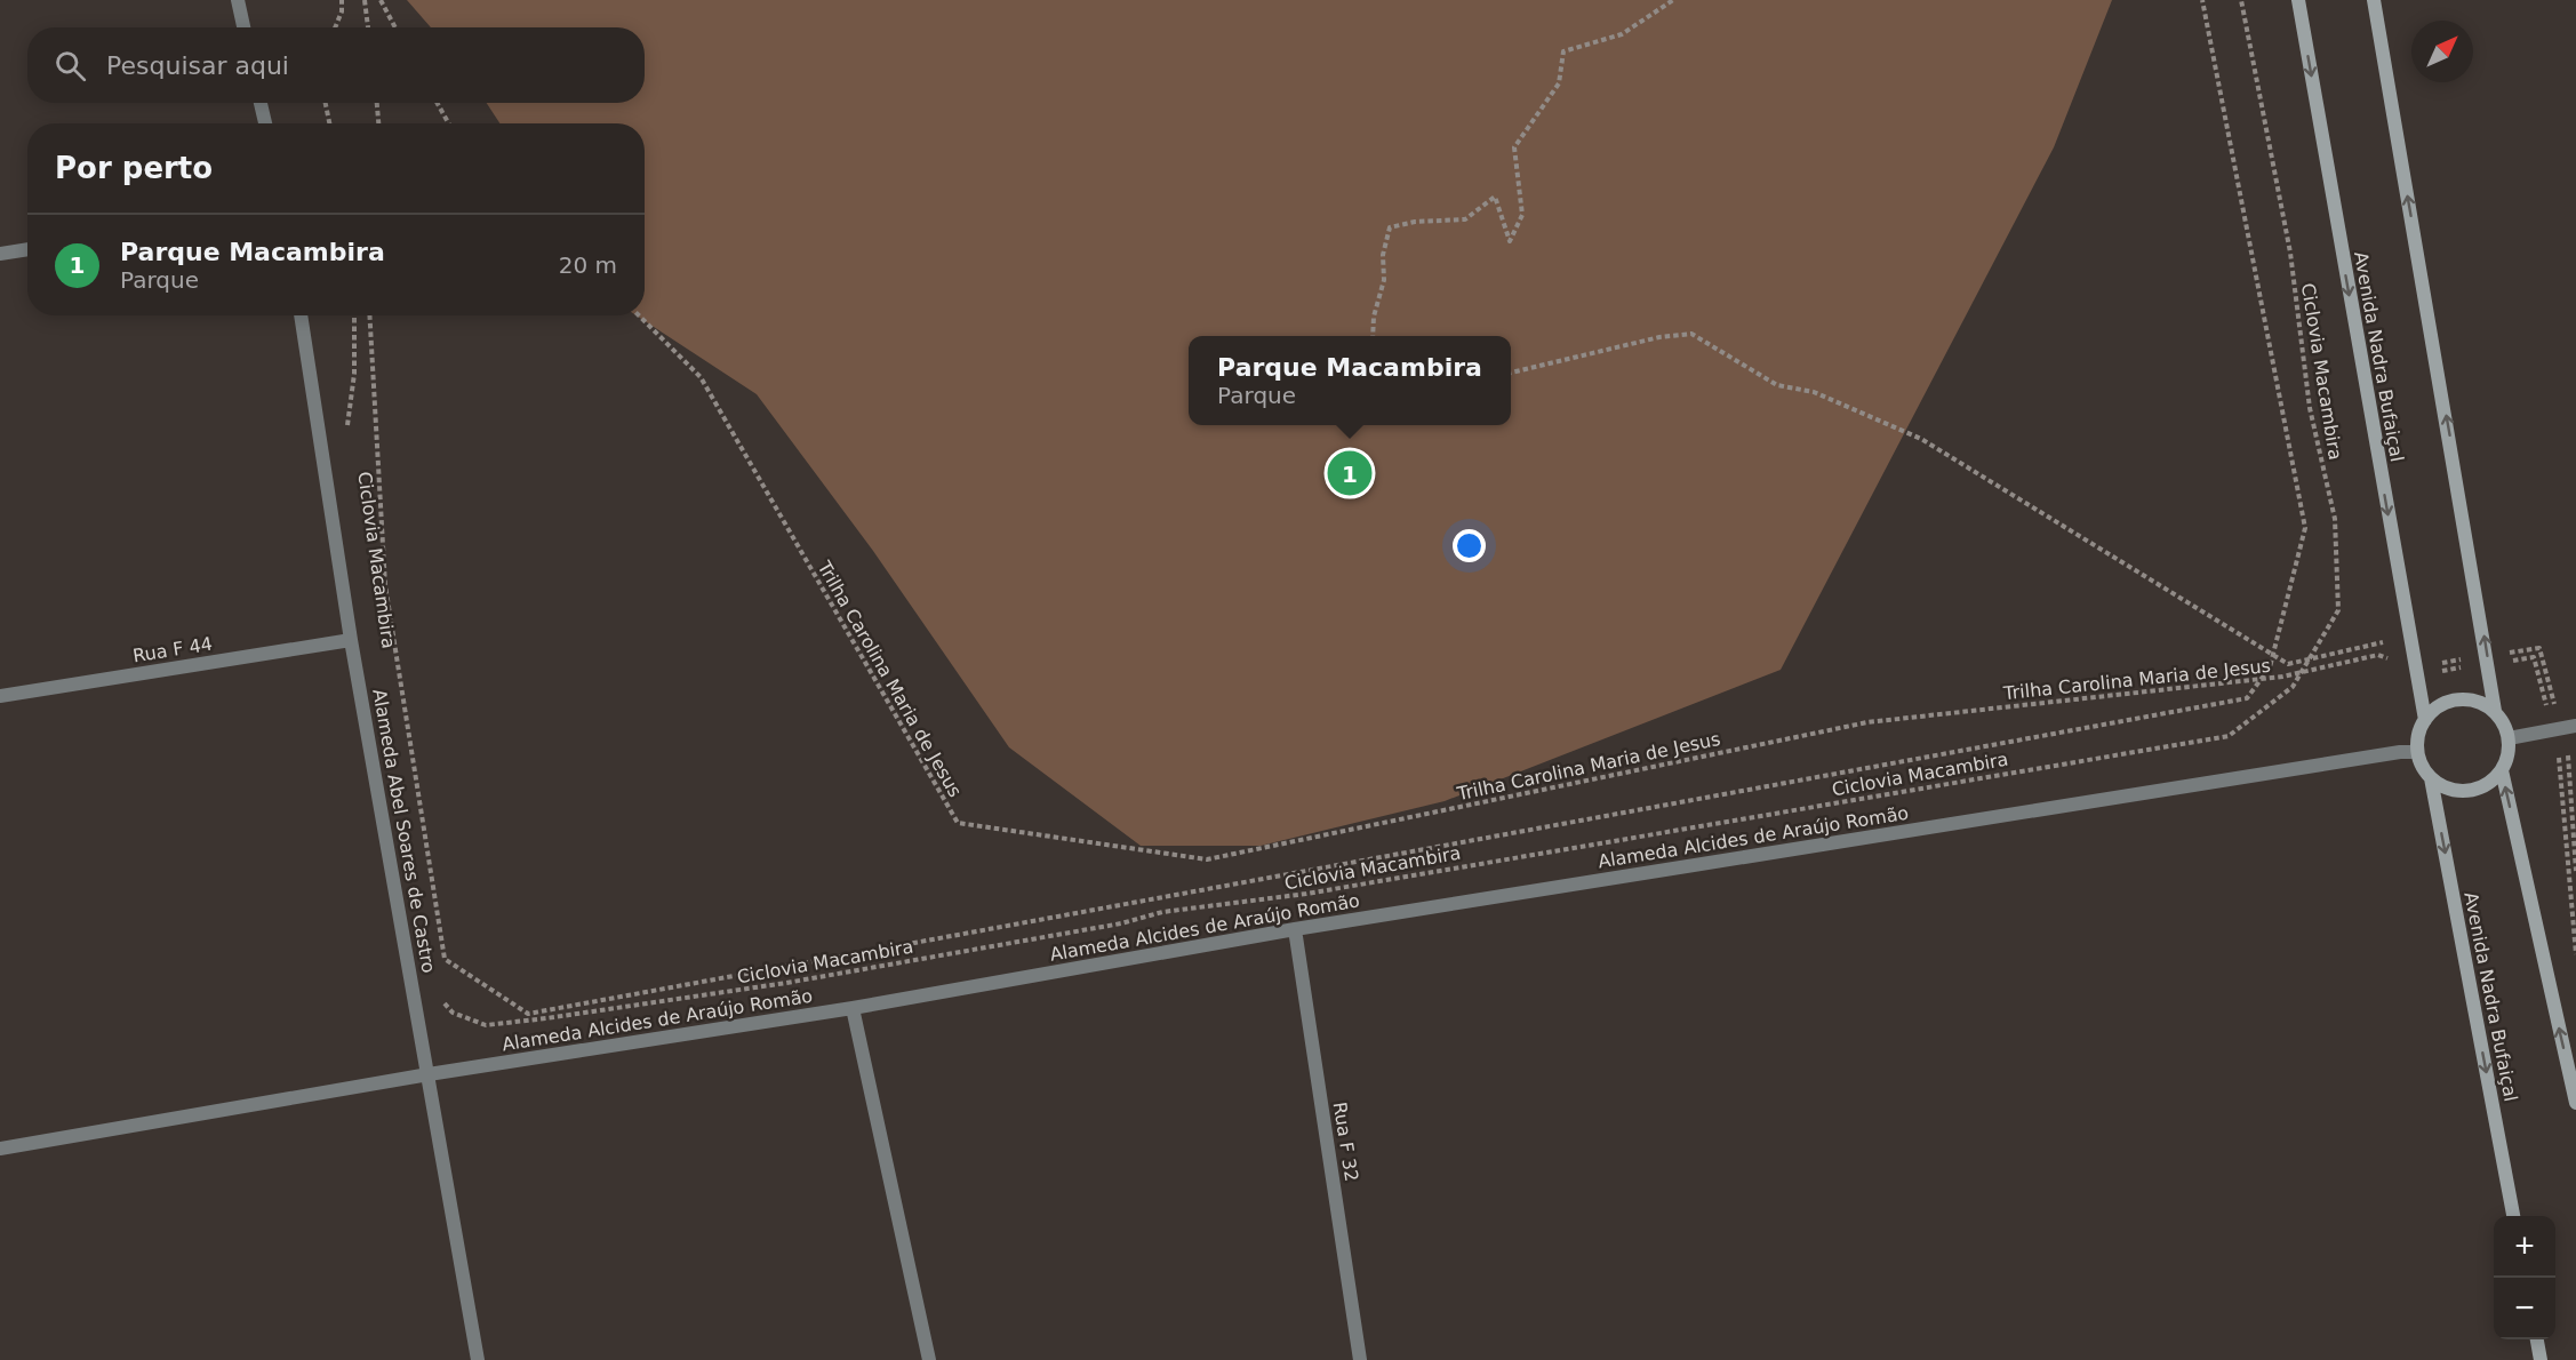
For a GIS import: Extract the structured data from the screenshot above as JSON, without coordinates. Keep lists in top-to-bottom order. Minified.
{"streets":{"main road":["Avenida Nadra Bufaiçal"],"street":["Rua F 44","Alameda Abel Soares de Castro","Alameda Alcides de Araújo Romão","Rua F 32"],"path":["Ciclovia Macambira","Trilha Carolina Maria de Jesus"]},"crossings":[["Avenida Nadra Bufaiçal","Alameda Alcides de Araújo Romão"],["Rua F 44","Alameda Abel Soares de Castro"],["Alameda Abel Soares de Castro","Alameda Alcides de Araújo Romão"],["Alameda Alcides de Araújo Romão","Rua F 32"]],"north":"top right","page":{"search":"Pesquisar aqui","heading":"Por perto","list":[{"mark":"1","name":"Parque Macambira","note":"Parque","value":"20 m"}],"popup":["Parque Macambira","Parque"],"pins":"1","map_buttons":["+","−"]}}
